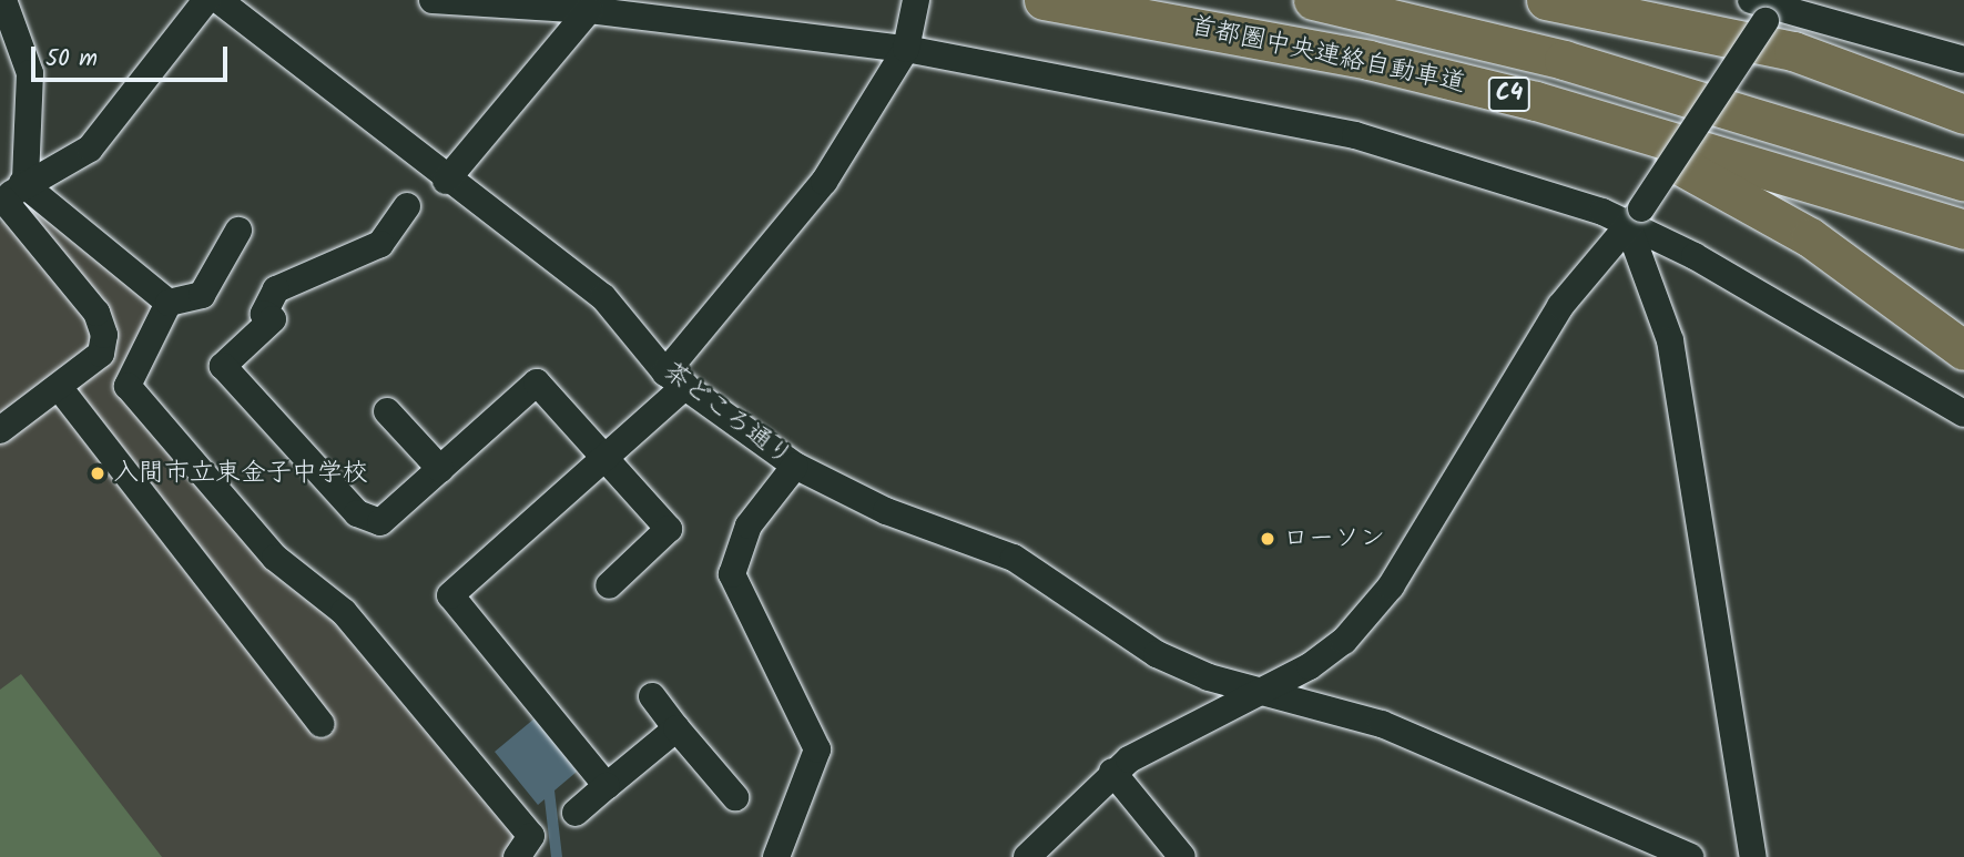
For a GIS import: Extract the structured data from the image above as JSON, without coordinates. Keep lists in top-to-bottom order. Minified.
{"streets":{"highway":["首都圏中央連絡自動車道","C4"],"street":["茶どころ通り"]},"places":["入間市立東金子中学校","ローソン"],"scale_bar":"50 m"}
